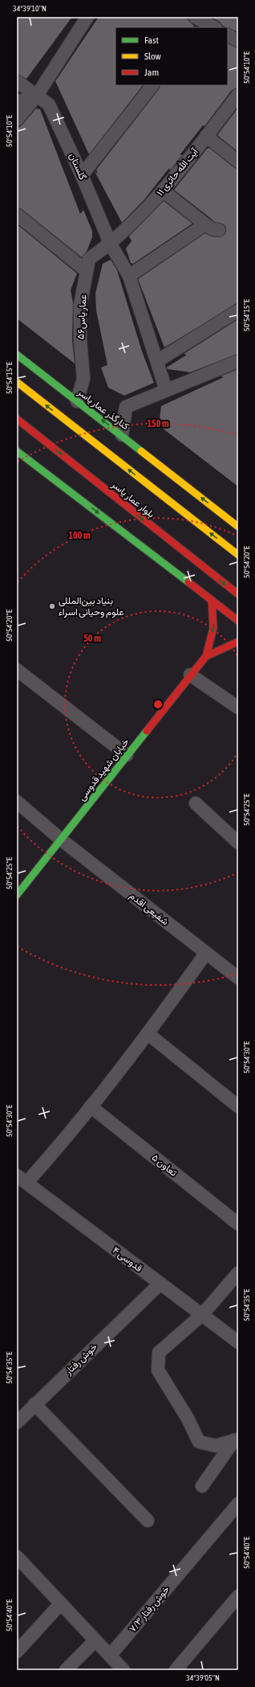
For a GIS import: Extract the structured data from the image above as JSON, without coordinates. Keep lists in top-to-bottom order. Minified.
{"streets":{"main road":["کنارگذر عمار یاسر","بلوار عمار یاسر","خیابان شهید قدوسی"],"street":["گلستان","آیت الله حائری ۱۱","عمار یاس۵۶","شفیعی اقدم","تعاون ۵","قدوسی ۴","خوش رفتار","خوش رفتار ۷/۳"]},"crossings":[["گلستان","آیت الله حائری ۱۱"],["گلستان","عمار یاس۵۶"],["آیت الله حائری ۱۱","عمار یاس۵۶"],["عمار یاس۵۶","کنارگذر عمار یاسر"],["خیابان شهید قدوسی","شفیعی اقدم"],["قدوسی ۴","خوش رفتار"]],"one_way":["کنارگذر عمار یاسر"],"places":["بنیاد بین‌المللی علوم وحیانی اسراء"],"legend":["Fast","Slow","Jam"],"coordinates":["34°39'10\"N","50°54'10\"E","50°54'15\"E","50°54'20\"E","50°54'25\"E","50°54'30\"E","50°54'35\"E","50°54'40\"E","34°39'05\"N"],"rings":["150 m","100 m","50 m"]}
